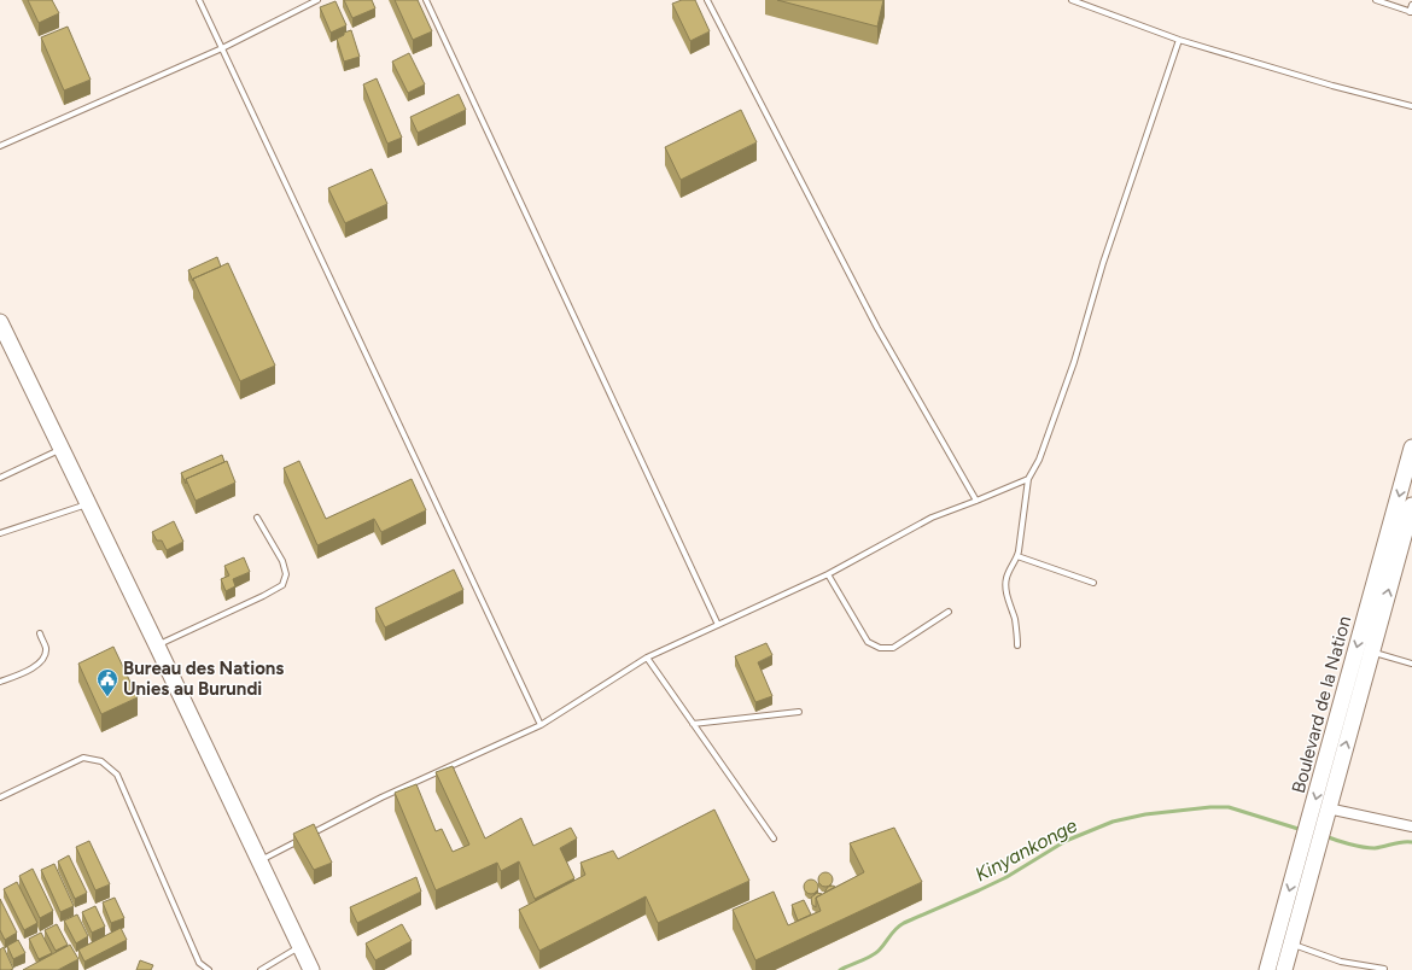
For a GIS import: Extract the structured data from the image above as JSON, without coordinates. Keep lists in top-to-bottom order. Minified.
{"streets":{"main road":["Boulevard de la Nation"]},"water":["Kinyankonge"],"places":{"public building":["Bureau des Nations Unies au Burundi"]}}
